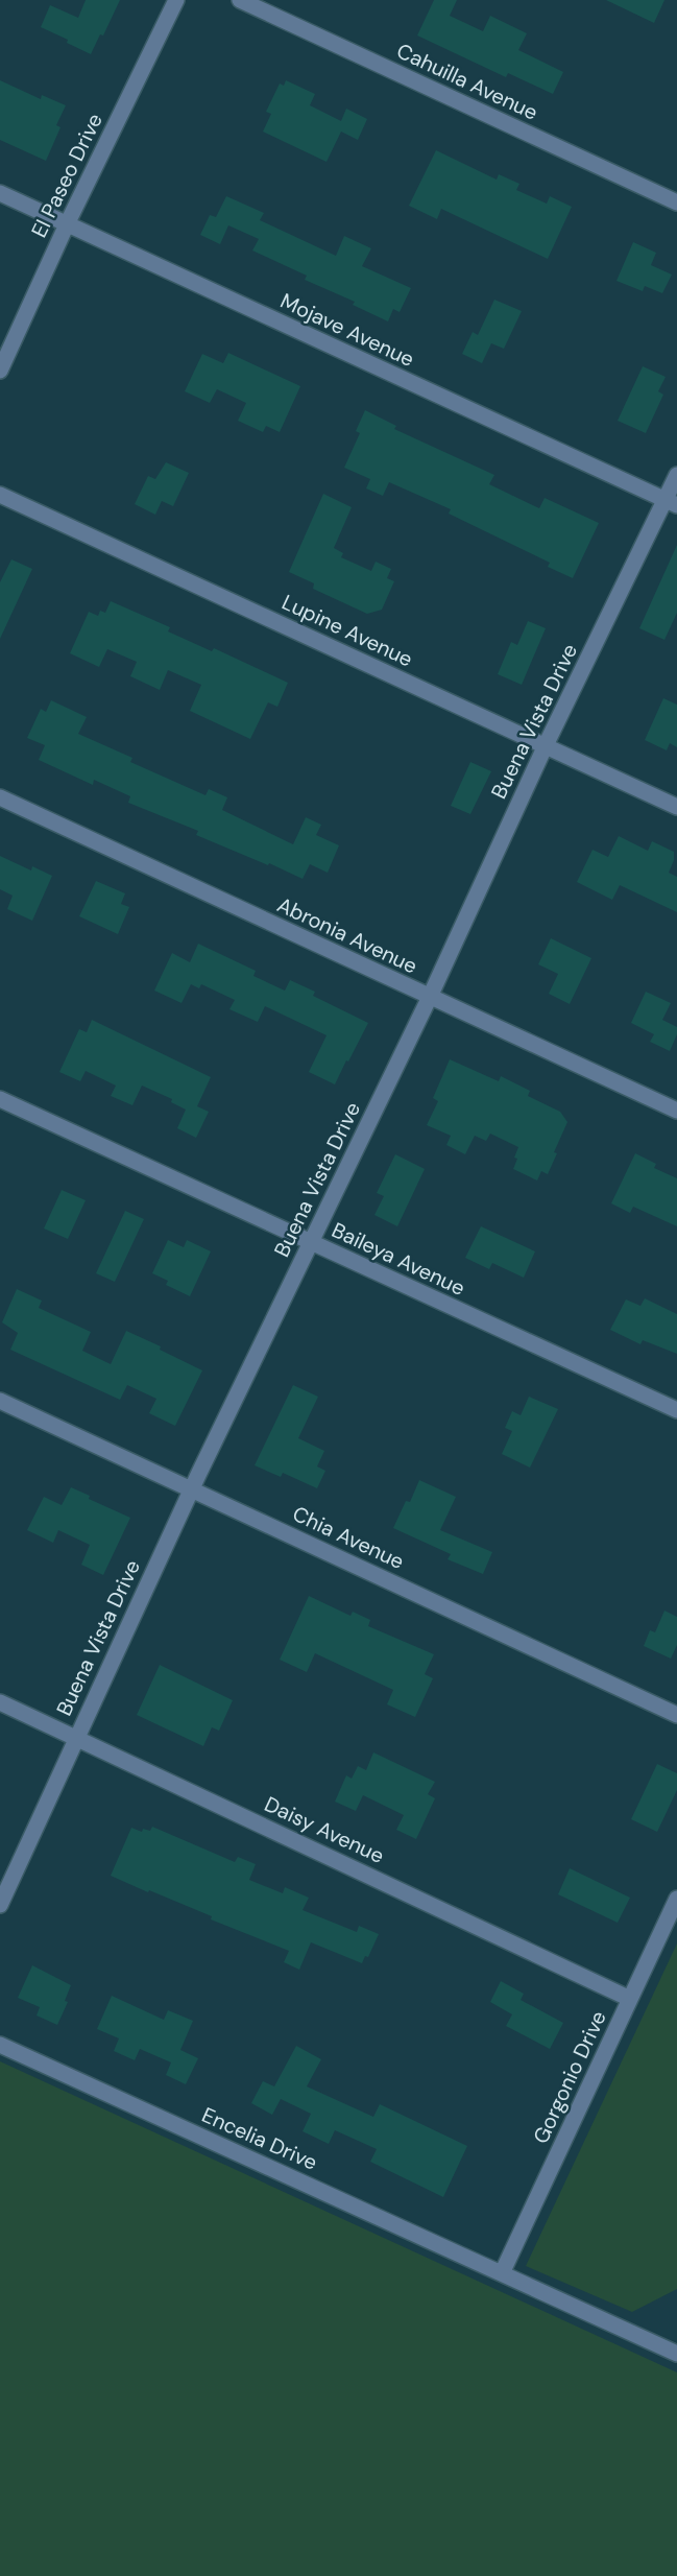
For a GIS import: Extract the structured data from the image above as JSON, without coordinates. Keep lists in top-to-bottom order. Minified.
{"streets":{"street":["Cahuilla Avenue","El Paseo Drive","Mojave Avenue","Lupine Avenue","Buena Vista Drive","Abronia Avenue","Baileya Avenue","Chia Avenue","Daisy Avenue","Gorgonio Drive","Encelia Drive"]},"crossings":[["El Paseo Drive","Mojave Avenue"],["Mojave Avenue","Buena Vista Drive"],["Lupine Avenue","Buena Vista Drive"],["Buena Vista Drive","Abronia Avenue"],["Buena Vista Drive","Baileya Avenue"],["Buena Vista Drive","Chia Avenue"],["Buena Vista Drive","Daisy Avenue"],["Daisy Avenue","Gorgonio Drive"],["Gorgonio Drive","Encelia Drive"]]}
